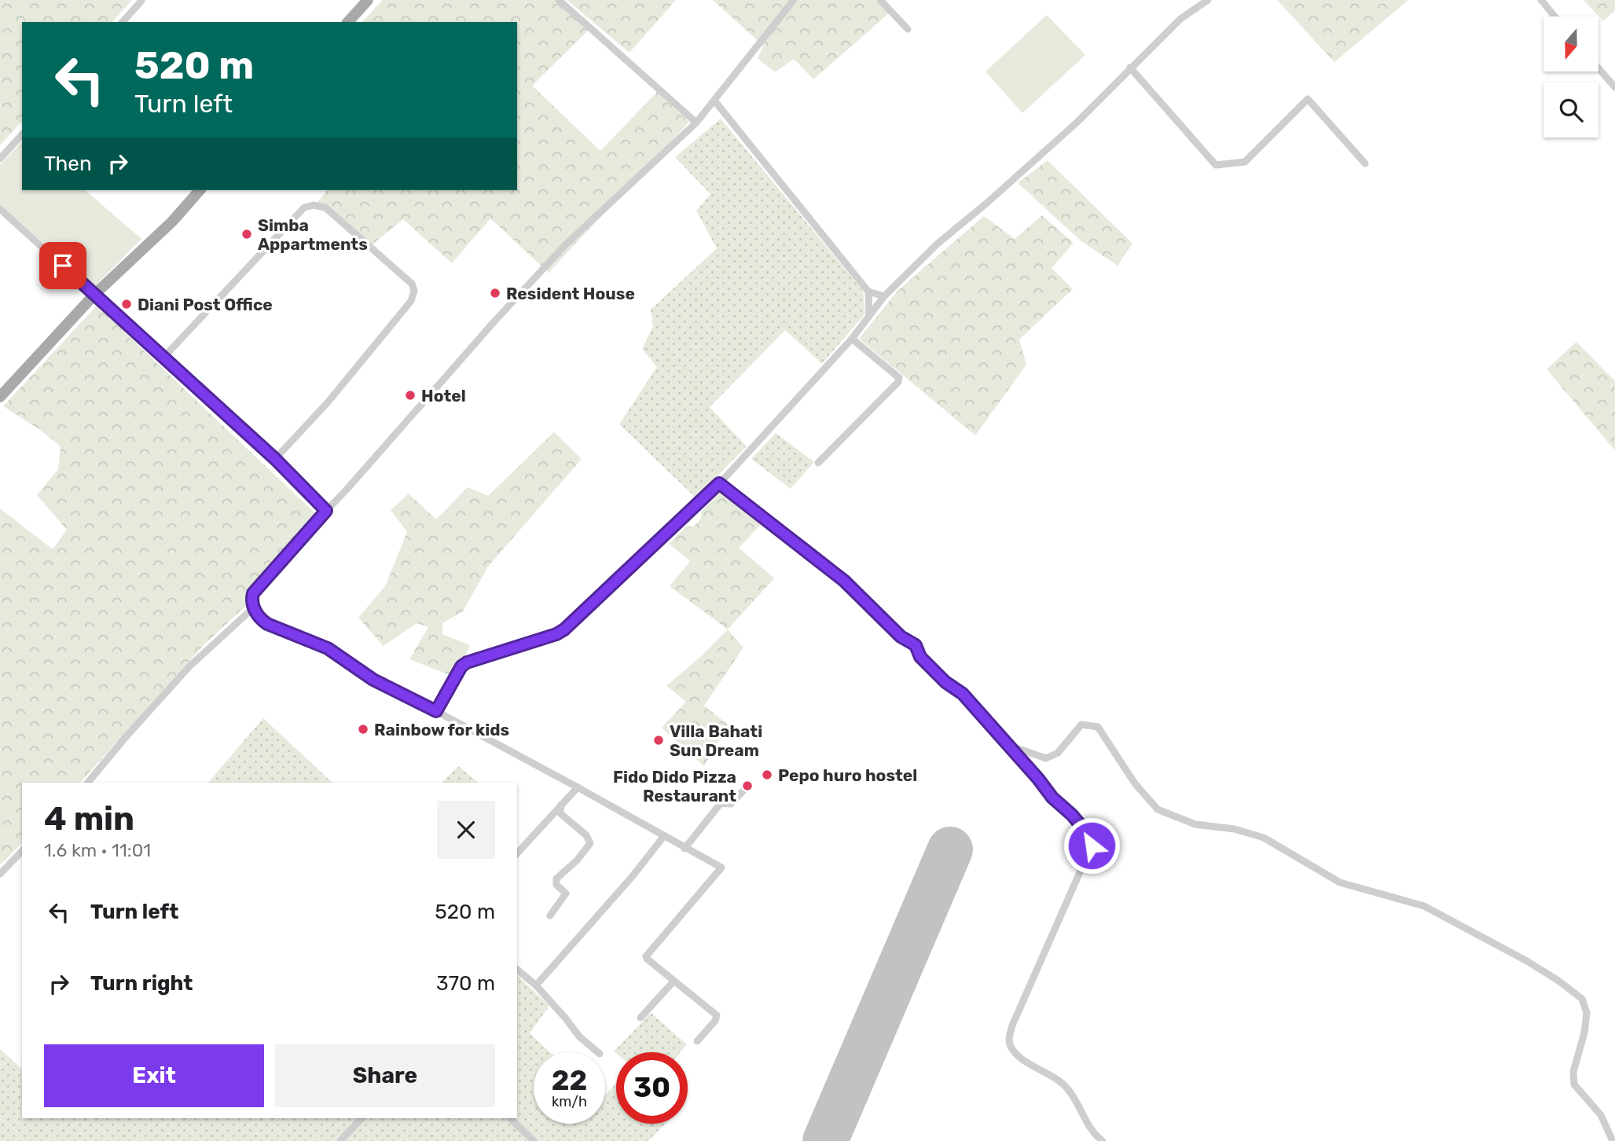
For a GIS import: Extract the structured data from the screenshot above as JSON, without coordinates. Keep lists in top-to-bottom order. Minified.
{"places":["Simba Appartments","Resident House","Diani Post Office","Hotel","Rainbow for kids","Villa Bahati Sun Dream","Pepo huro hostel","Fido Dido Pizza Restaurant"],"north":"bottom","page":{"turn":["520 m","Turn left"],"then":"Then","heading":["4 min","1.6 km · 11:01"],"list":[{"name":"Turn left","value":"520 m"},{"name":"Turn right","value":"370 m"}],"buttons":["Exit","Share"],"speed":"22 km/h","limit":"30"}}
